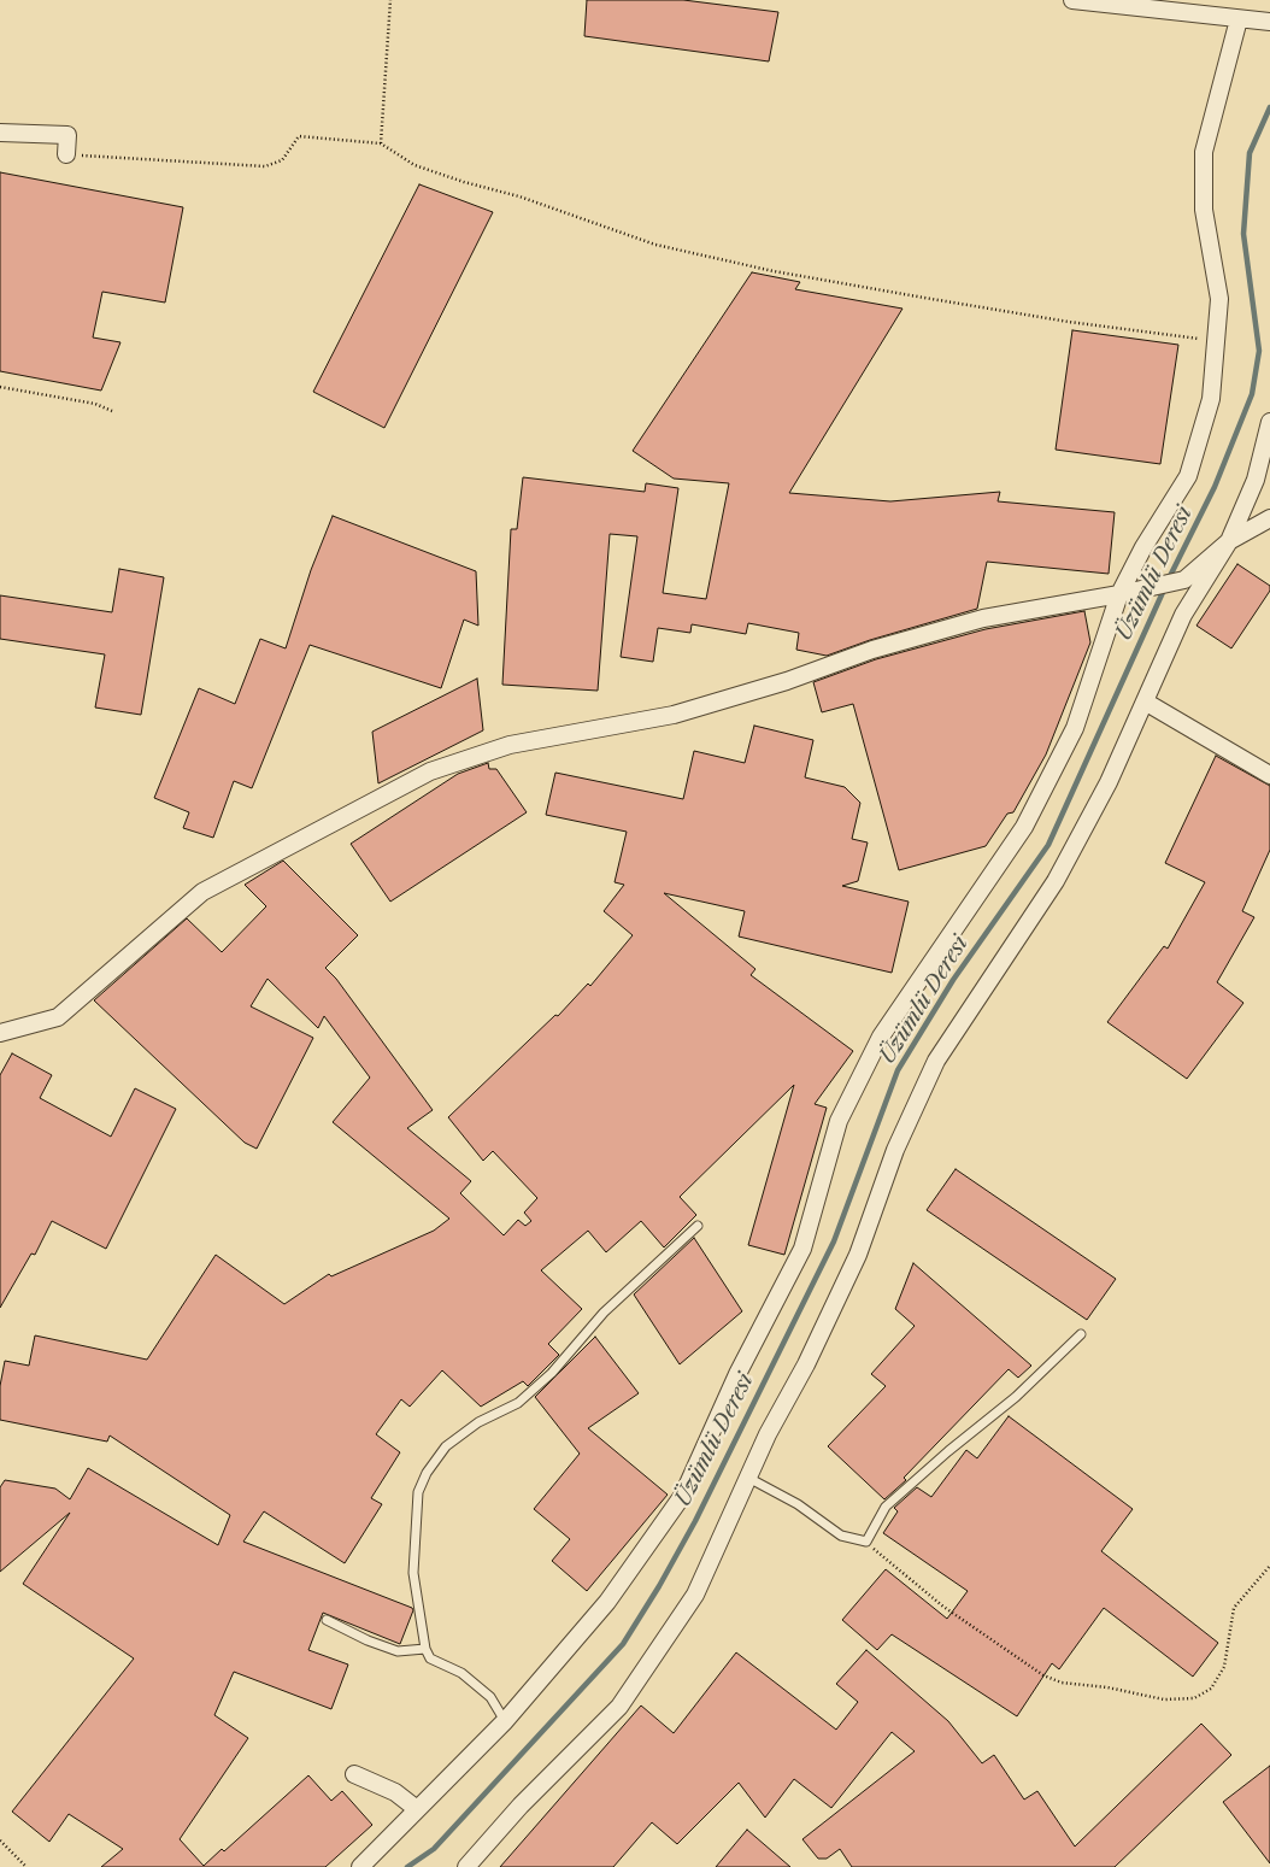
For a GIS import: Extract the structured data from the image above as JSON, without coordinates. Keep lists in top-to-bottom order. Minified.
{"water":["Üzümlü Deresi"]}
